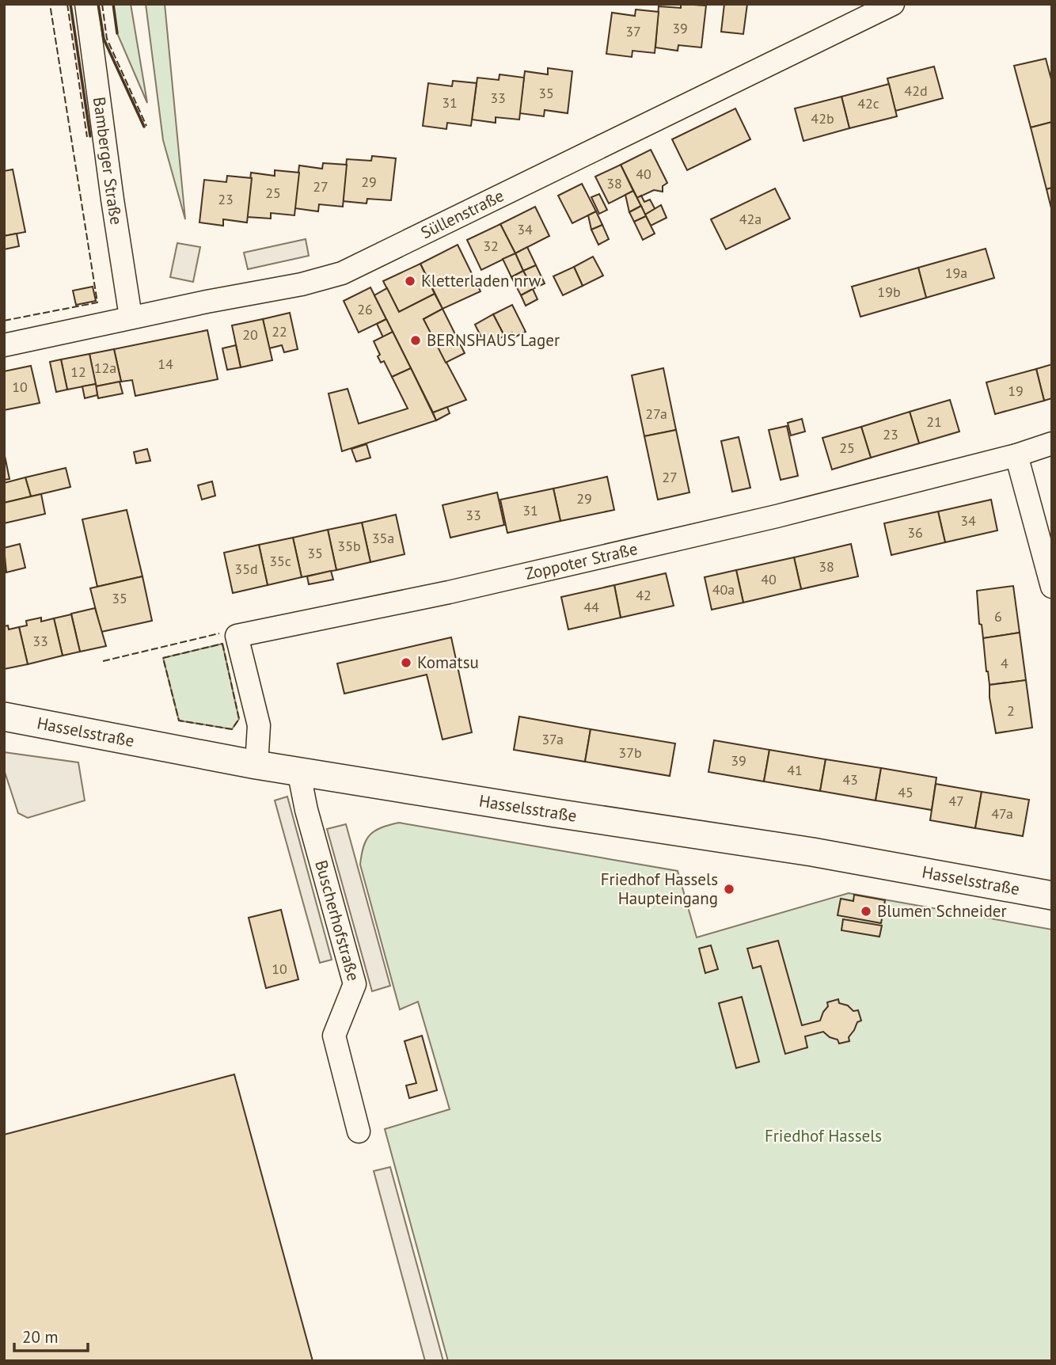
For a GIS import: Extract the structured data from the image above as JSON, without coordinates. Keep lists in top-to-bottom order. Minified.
{"streets":{"street":["Bamberger Straße","Süllenstraße","Zoppoter Straße","Hasselsstraße","Buscherhofstraße"]},"crossings":[["Bamberger Straße","Süllenstraße"],["Zoppoter Straße","Hasselsstraße"],["Hasselsstraße","Buscherhofstraße"]],"parks":["Friedhof Hassels"],"places":["Kletterladen nrw","BERNSHAUS Lager","Komatsu","Friedhof Hassels Haupteingang","Blumen Schneider"],"house_numbers":["39","37","42d","35","33","31","42c","42b","40","29","38","27","25","23","42a","34","32","19a","19b","26","22","20","14","12a","12","10","19","27a","21","23","25","27","29","31","33","34","36","35a","35b","35","35c","38","35d","40","40a","42","35","44","6","33","4","2","37a","37b","39","41","43","45","47","47a","10"],"scale_bar":"20 m"}
